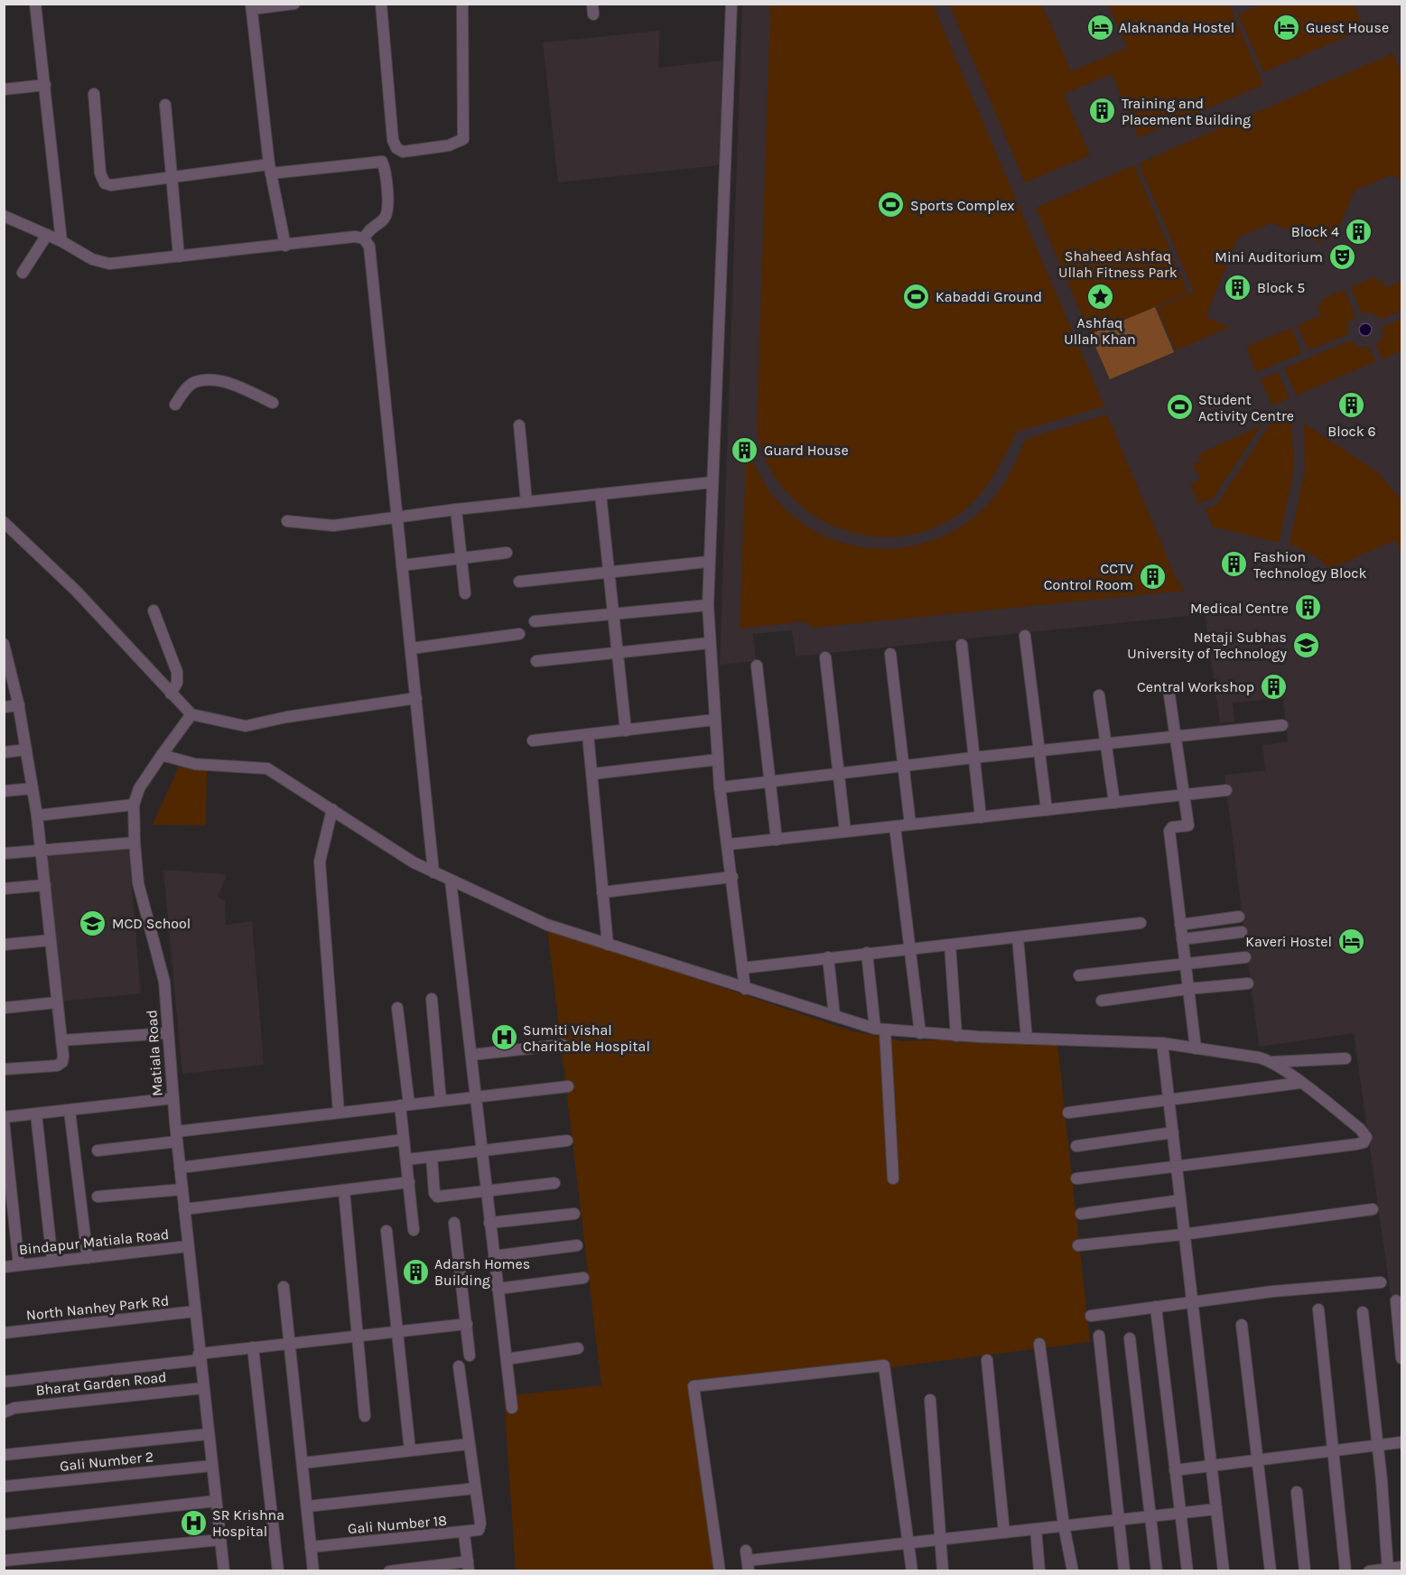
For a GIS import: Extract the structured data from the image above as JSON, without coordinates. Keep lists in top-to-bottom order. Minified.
{"streets":{"street":["Matiala Road","Bindapur Matiala Road","North Nanhey Park Rd","Bharat Garden Road","Gali Number 2","Gali Number 18"]},"crossings":[["Matiala Road","Bindapur Matiala Road"],["Matiala Road","North Nanhey Park Rd"],["Matiala Road","Bharat Garden Road"],["Matiala Road","Gali Number 2"]],"parks":["Shaheed Ashfaq Ullah Fitness Park"],"places":{"hotel":["Alaknanda Hostel","Guest House","Kaveri Hostel"],"building":["Training and Placement Building","Block 4","Block 5","Block 6","Guard House","Fashion Technology Block","CCTV Control Room","Medical Centre","Central Workshop","Adarsh Homes Building"],"sports":["Sports Complex","Kabaddi Ground","Student Activity Centre"],"theatre":["Mini Auditorium"],"place":["Ashfaq Ullah Khan"],"school or university":["Netaji Subhas University of Technology","MCD School"],"hospital":["Sumiti Vishal Charitable Hospital","SR Krishna Hospital"]}}
